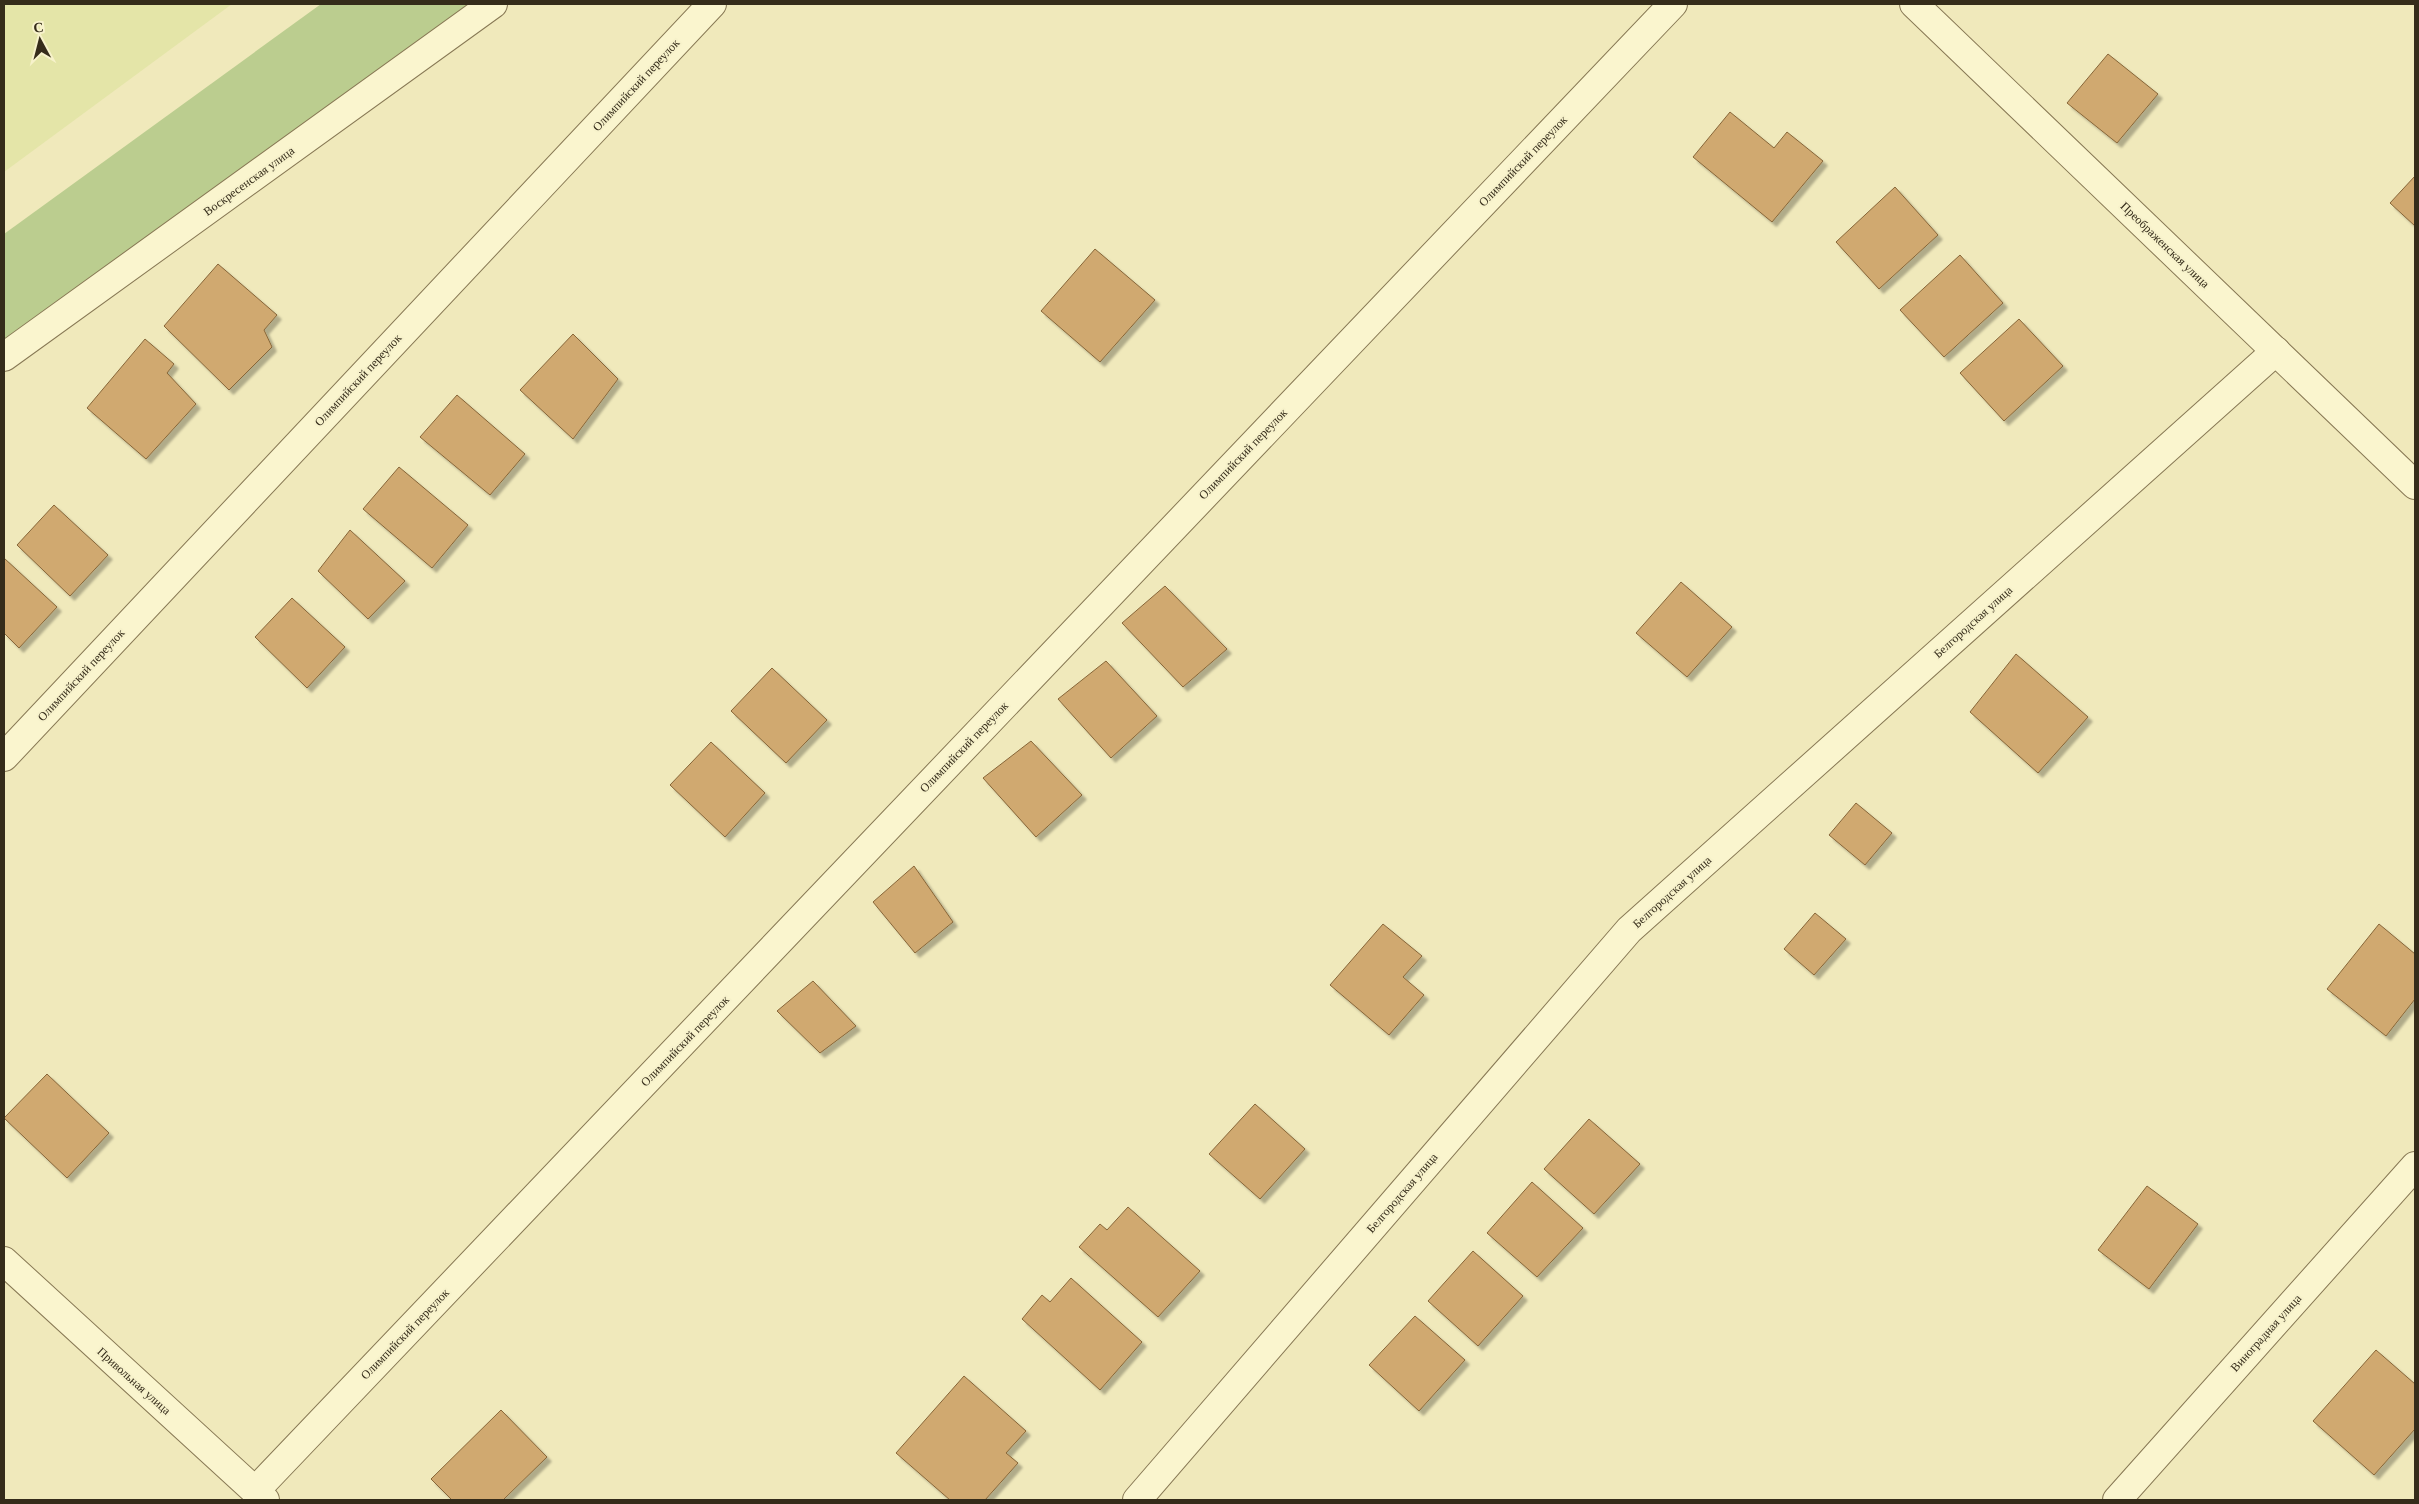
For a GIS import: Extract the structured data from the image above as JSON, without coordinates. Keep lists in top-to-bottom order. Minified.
{"streets":{"street":["Олимпийский переулок","Воскресенская улица","Преображенская улица","Белгородская улица","Виноградная улица","Привольная улица"]},"crossings":[["Олимпийский переулок","Привольная улица"],["Преображенская улица","Белгородская улица"]],"north":"top"}
